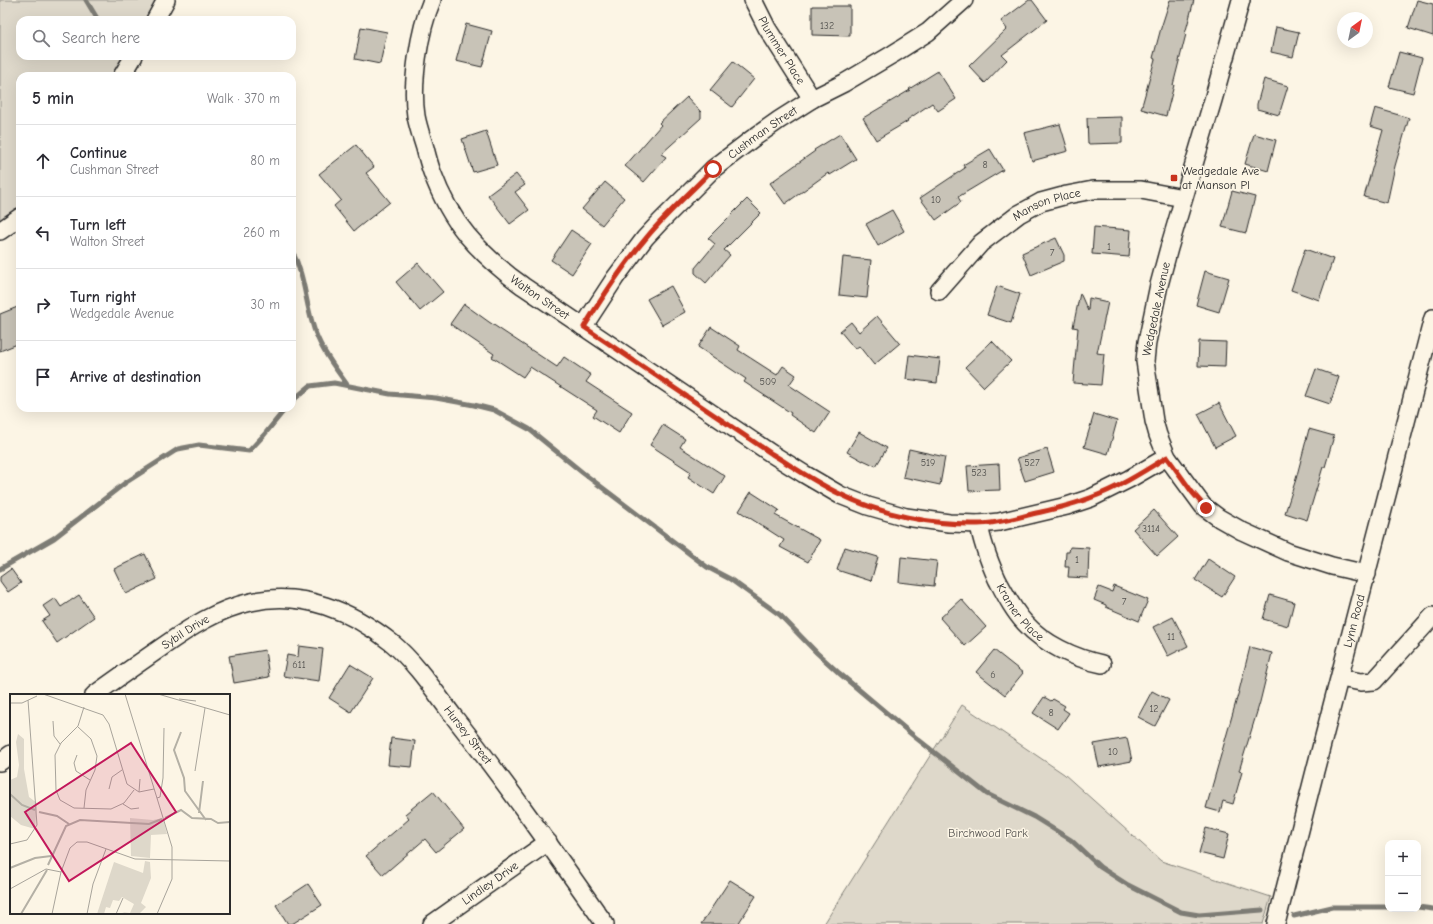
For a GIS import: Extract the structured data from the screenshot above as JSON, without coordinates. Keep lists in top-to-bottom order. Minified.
{"streets":{"street":["Plummer Place","Cushman Street","Manson Place","Walton Street","Wedgedale Avenue","Kramer Place","Lynn Road","Sybil Drive","Hursey Street","Lindley Drive"]},"crossings":[["Plummer Place","Cushman Street"],["Cushman Street","Walton Street"],["Manson Place","Wedgedale Avenue"],["Walton Street","Wedgedale Avenue"],["Walton Street","Kramer Place"],["Wedgedale Avenue","Lynn Road"],["Sybil Drive","Hursey Street"],["Hursey Street","Lindley Drive"]],"parks":["Birchwood Park"],"places":{"transit":["Wedgedale Ave at Manson Pl"]},"house_numbers":["132","8","10","1","7","509","519","527","523","3114","1","7","11","611","6","12","8","10"],"north":"top right","page":{"search":"Search here","heading":["5 min","Walk · 370 m"],"list":[["Continue","Cushman Street","80 m"],["Turn left","Walton Street","260 m"],["Turn right","Wedgedale Avenue","30 m"],"Arrive at destination"],"map_buttons":["+","−"]}}
